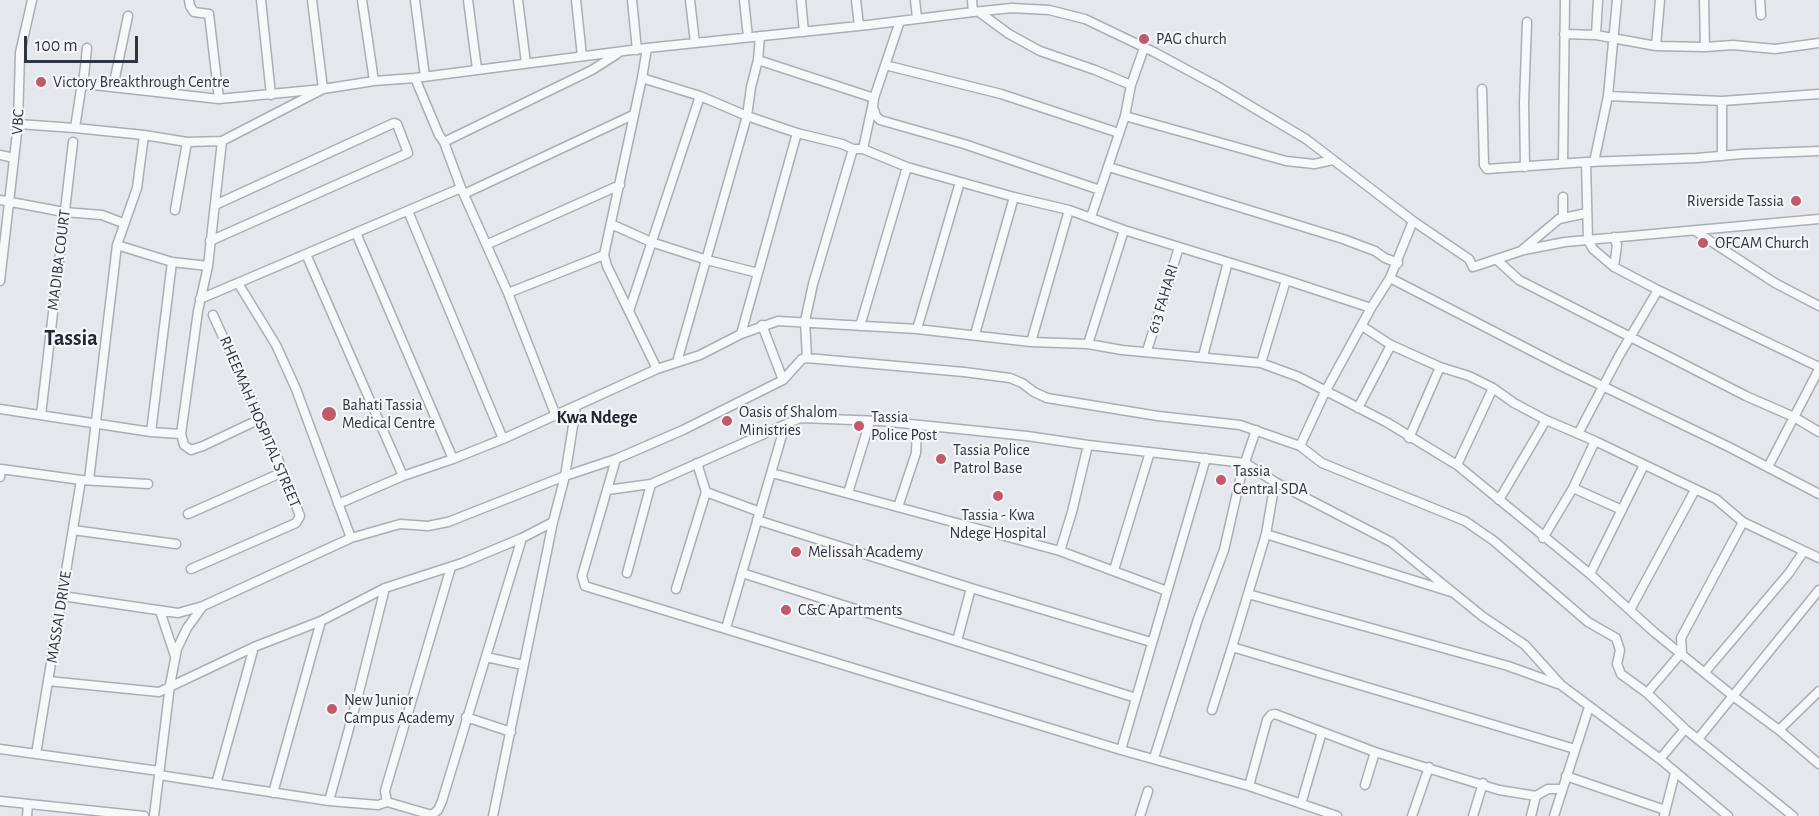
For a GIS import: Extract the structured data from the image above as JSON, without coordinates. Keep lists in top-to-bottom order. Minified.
{"streets":{"street":["VBC","MADIBA COURT","613 FAHARI","RHEEMAH HOSPITAL STREET","MASSAI DRIVE"]},"districts":["Tassia","Kwa Ndege"],"places":["PAG church","Victory Breakthrough Centre","Riverside Tassia","OFCAM Church","Bahati Tassia Medical Centre","Oasis of Shalom Ministries","Tassia Police Post","Tassia Police Patrol Base","Tassia Central SDA","Tassia - Kwa Ndege Hospital","Melissah Academy","C&C Apartments","New Junior Campus Academy"],"scale_bar":"100 m"}
